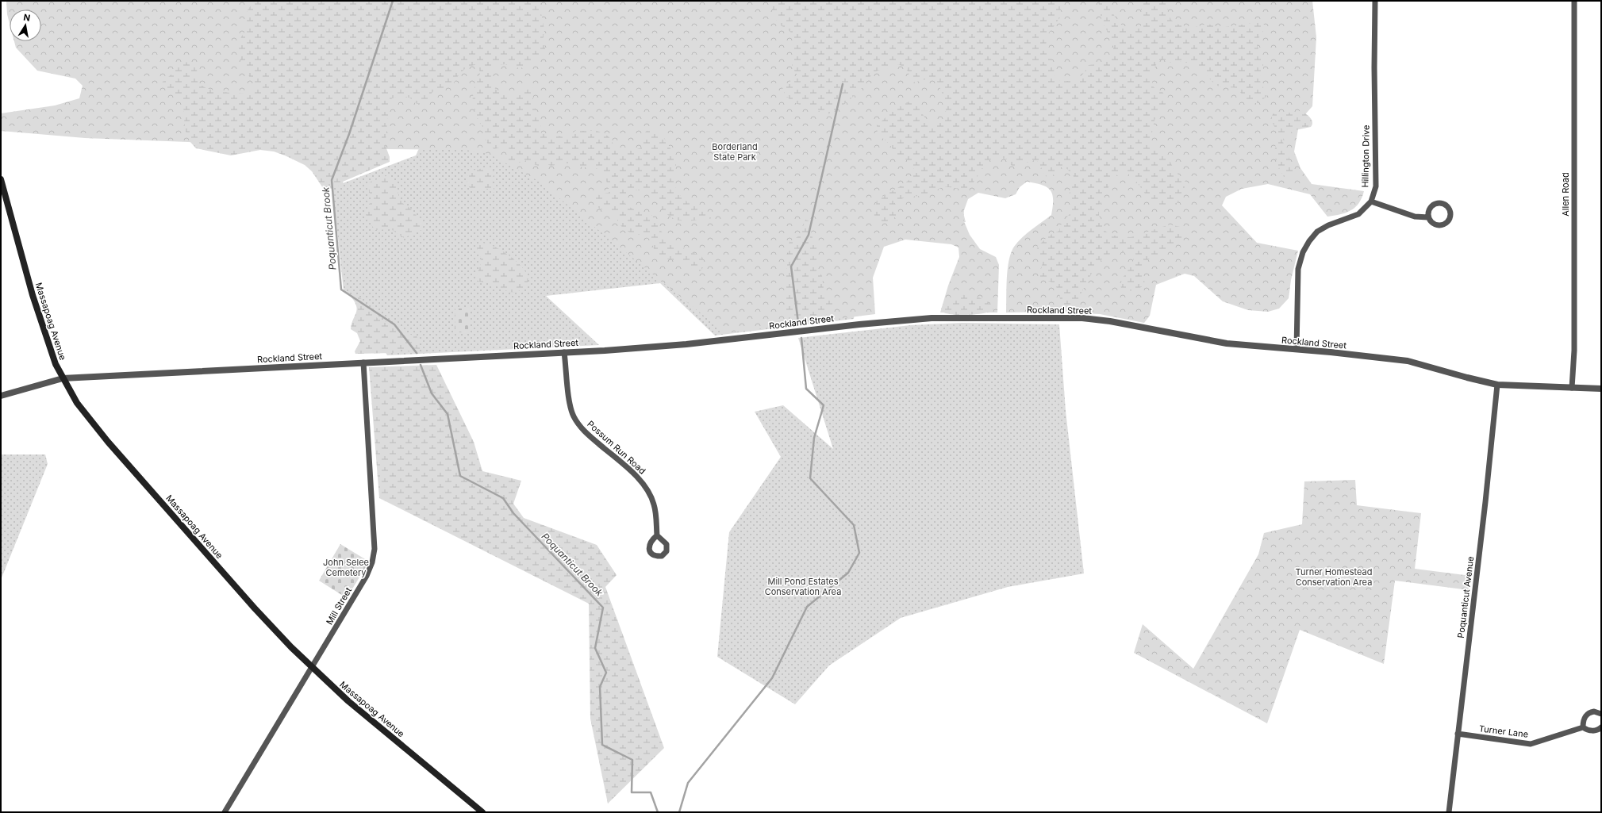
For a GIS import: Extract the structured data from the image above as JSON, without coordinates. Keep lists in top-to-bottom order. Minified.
{"streets":{"main road":["Massapoag Avenue"],"street":["Hillington Drive","Allen Road","Rockland Street","Possum Run Road","Poquanticut Avenue","Mill Street","Turner Lane"]},"crossings":[["Hillington Drive","Rockland Street"],["Allen Road","Rockland Street"],["Rockland Street","Massapoag Avenue"],["Rockland Street","Possum Run Road"],["Rockland Street","Poquanticut Avenue"],["Rockland Street","Mill Street"],["Massapoag Avenue","Mill Street"],["Poquanticut Avenue","Turner Lane"]],"water":["Poquanticut Brook"],"parks":["Borderland State Park","John Selee Cemetery","Turner Homestead Conservation Area","Mill Pond Estates Conservation Area"],"north":"top"}
